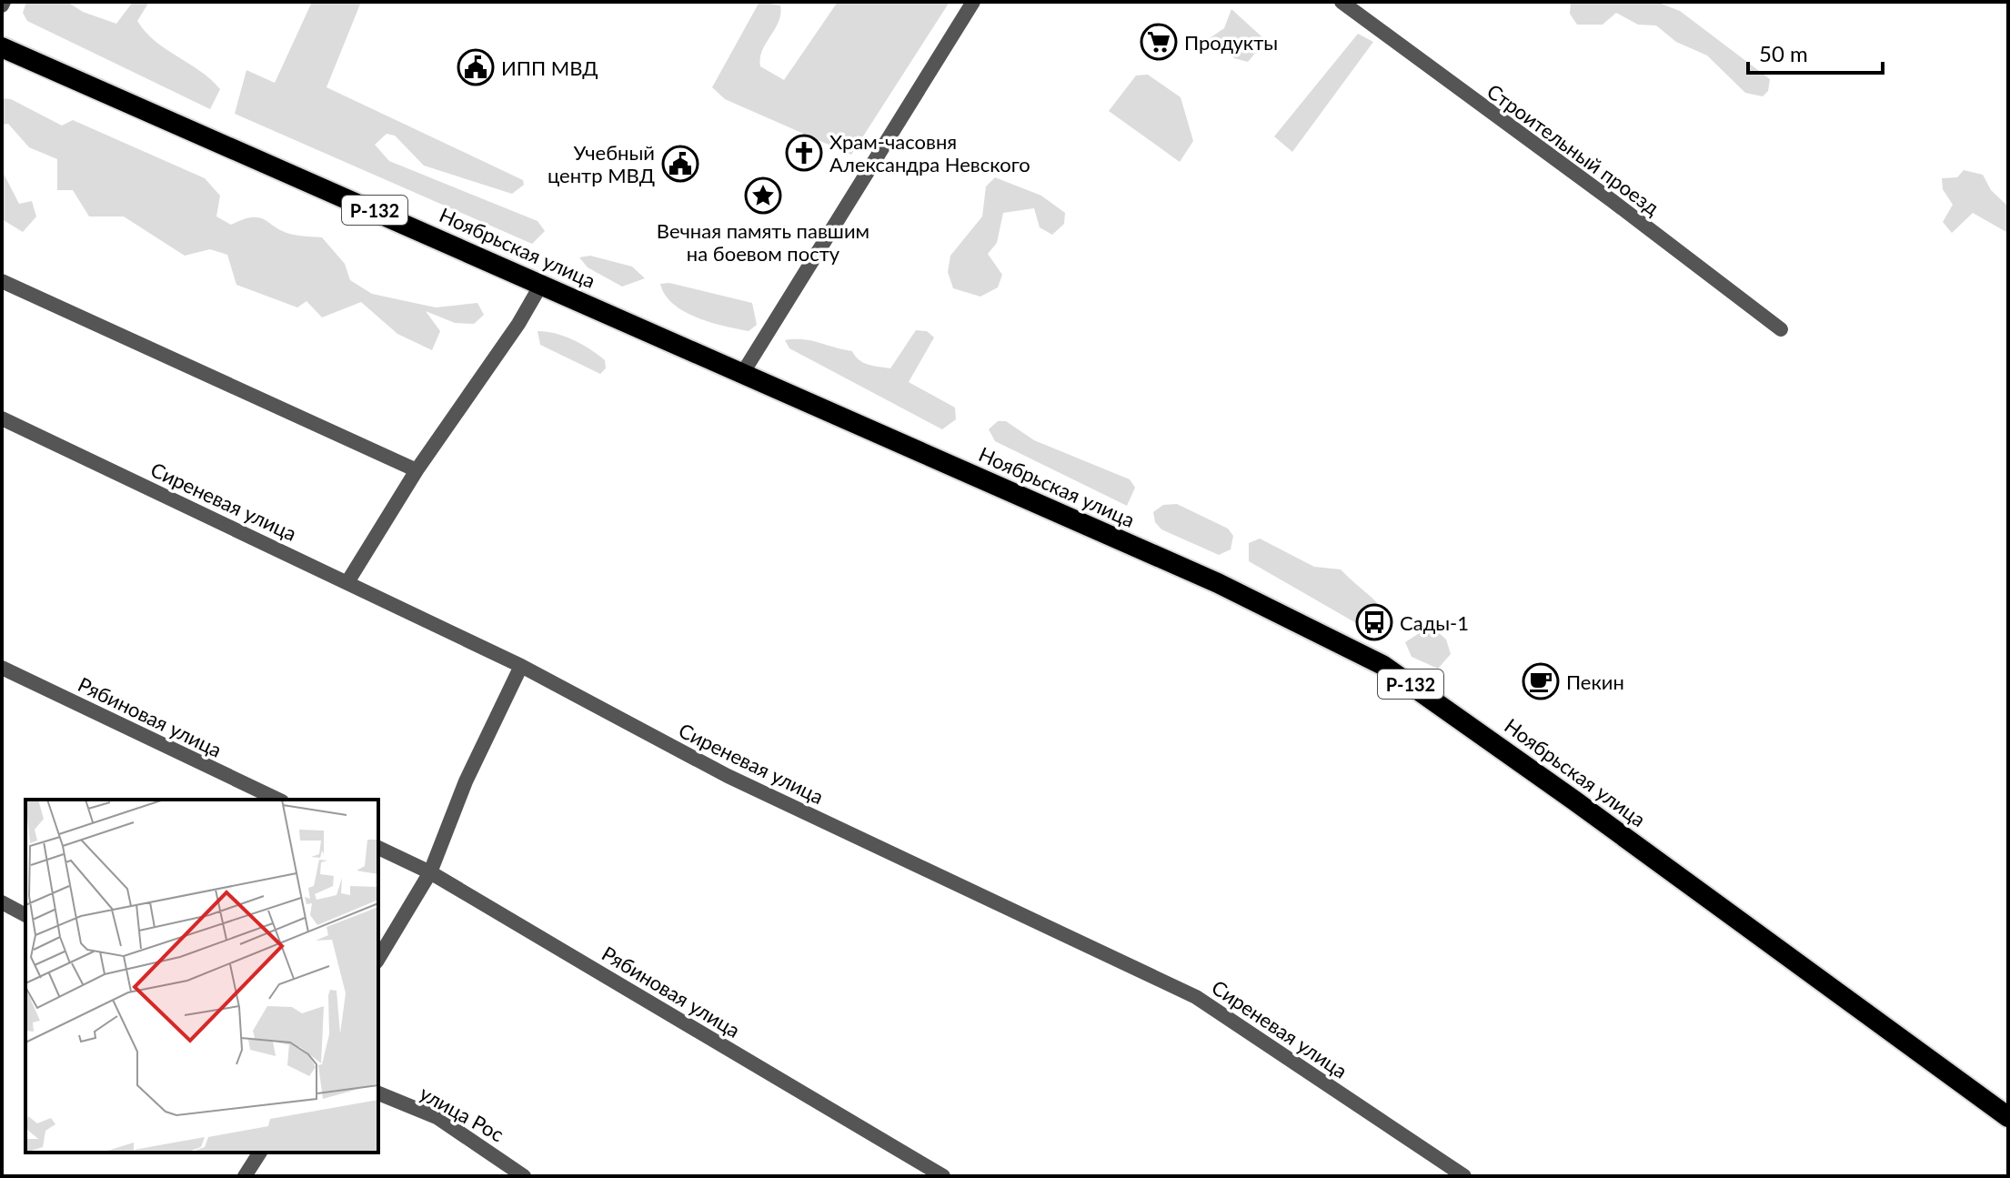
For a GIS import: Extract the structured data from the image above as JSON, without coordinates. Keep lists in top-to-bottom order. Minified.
{"streets":{"highway":["Р-132","Ноябрьская улица"],"street":["Строительный проезд","Сиреневая улица","Рябиновая улица","улица Рос"]},"places":{"supermarket":["Продукты"],"public building":["ИПП МВД","Учебный центр МВД"],"church":["Храм-часовня Александра Невского"],"place":["Вечная память павшим на боевом посту"],"bus stop":["Сады-1"],"cafe":["Пекин"]},"scale_bar":"50 m"}
